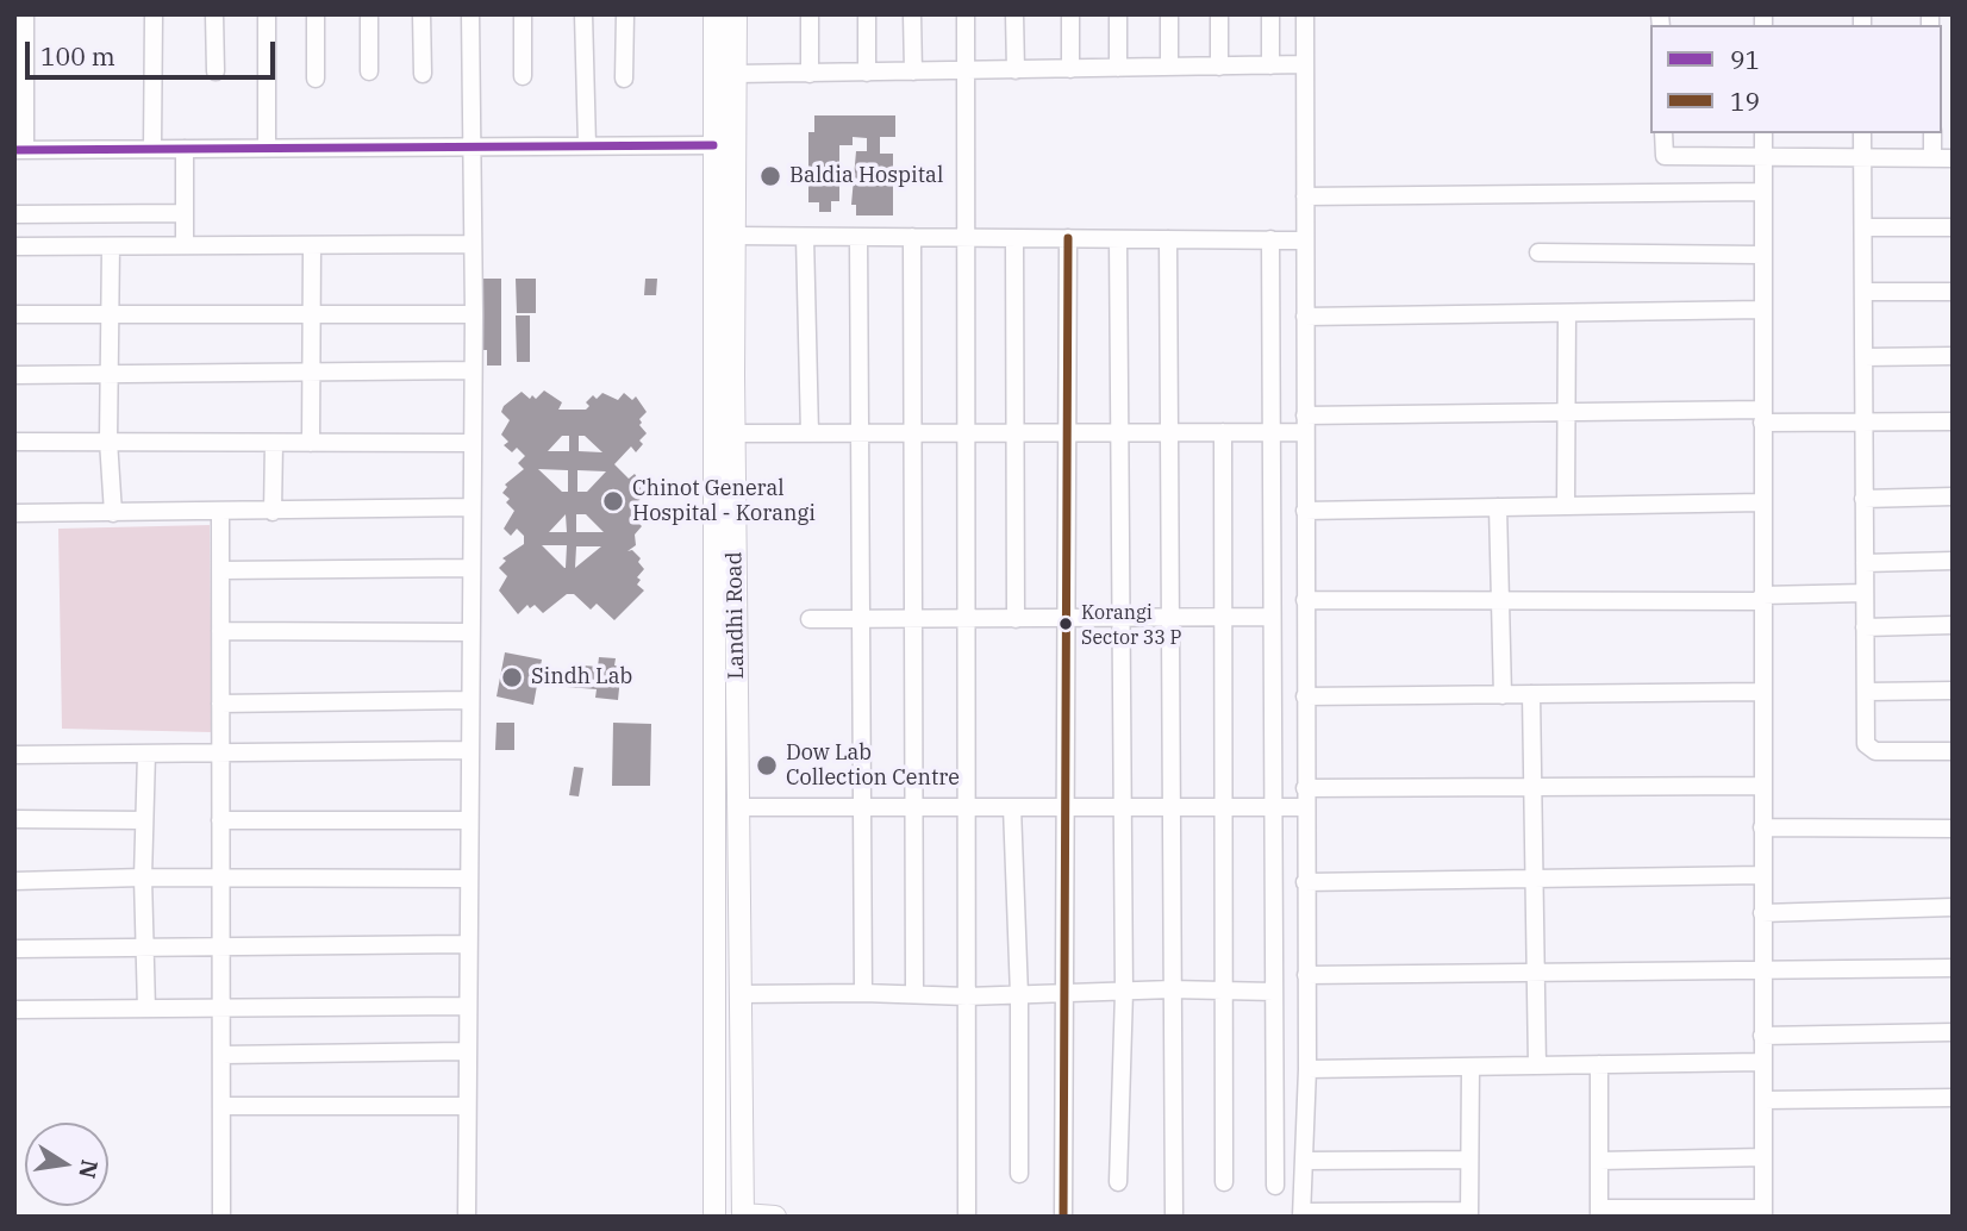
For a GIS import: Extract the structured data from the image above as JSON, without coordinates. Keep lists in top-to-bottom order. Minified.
{"streets":{"main road":["Landhi Road"]},"places":["Baldia Hospital","Chinot General Hospital - Korangi","Korangi Sector 33 P","Sindh Lab","Dow Lab Collection Centre"],"lines":["transit line 91","transit line 19"],"legend":["91","19"],"scale_bar":"100 m","north":"right"}
